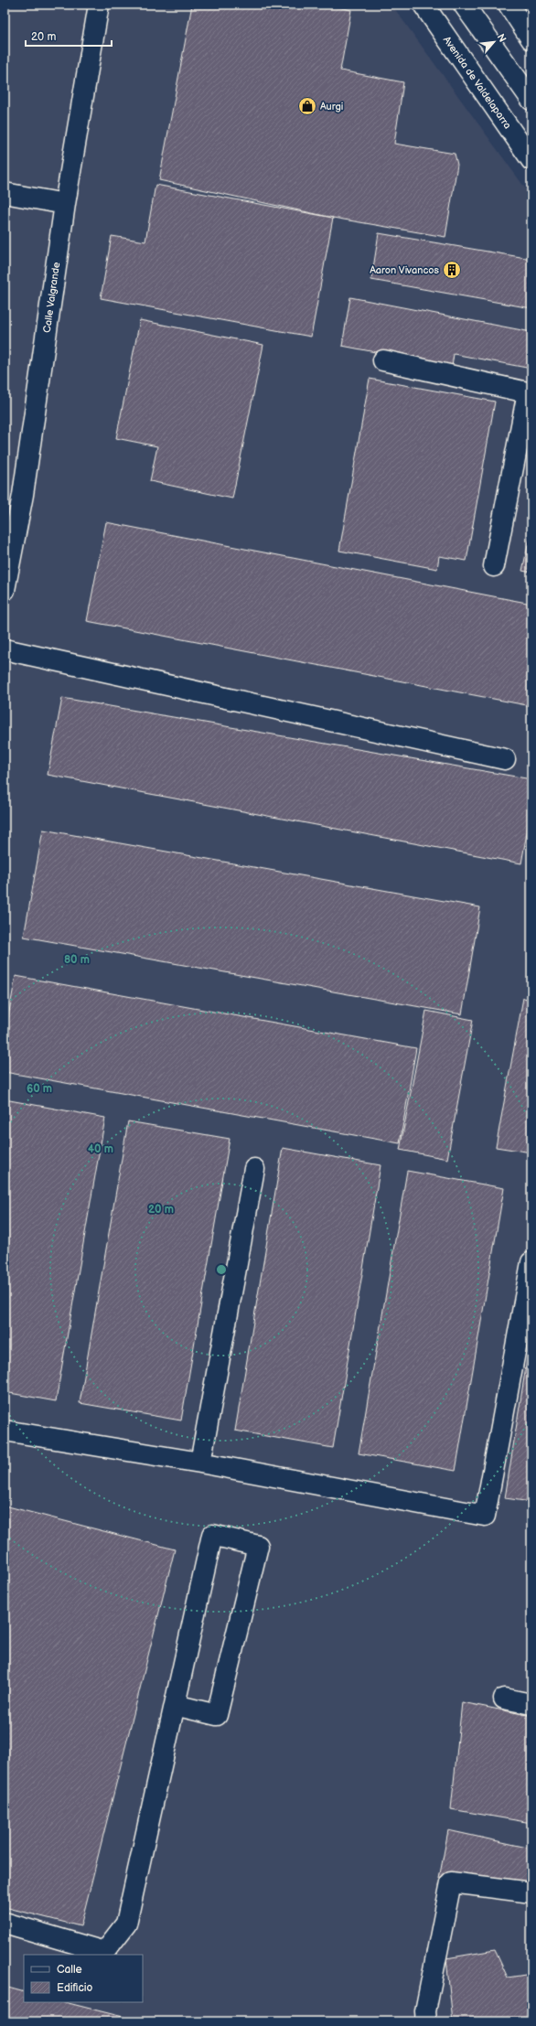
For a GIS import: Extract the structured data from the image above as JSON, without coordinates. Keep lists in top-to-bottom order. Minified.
{"streets":{"main road":["Avenida de Valdelaparra","Calle Valgrande"]},"places":{"shop":["Aurgi"],"building":["Aaron Vivancos"]},"legend":["Calle","Edificio"],"scale_bar":"20 m","north":"top right","rings":["80 m","60 m","40 m","20 m"]}
